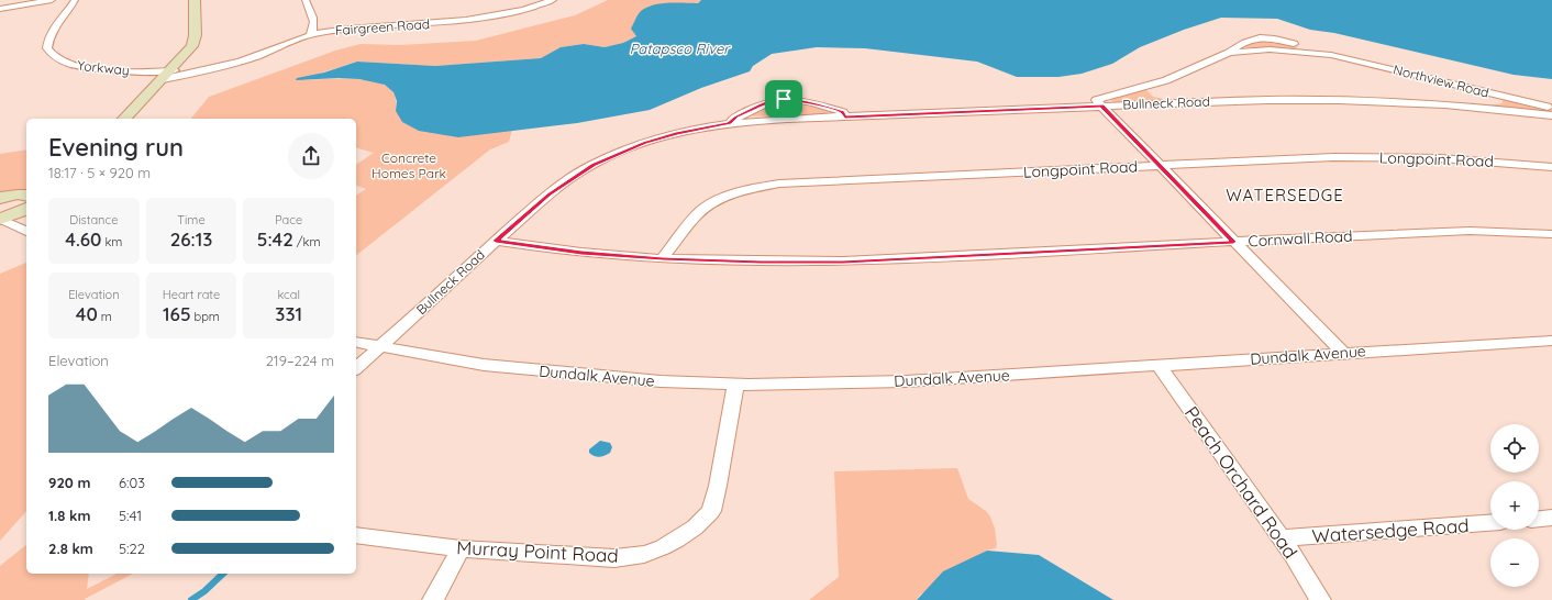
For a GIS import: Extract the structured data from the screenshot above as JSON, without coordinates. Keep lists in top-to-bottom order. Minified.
{"streets":{"street":["Fairgreen Road","Yorkway","Northview Road","Bullneck Road","Longpoint Road","Cornwall Road","Dundalk Avenue","Peach Orchard Road","Watersedge Road","Murray Point Road"]},"crossings":[["Fairgreen Road","Yorkway"],["Northview Road","Bullneck Road"],["Bullneck Road","Cornwall Road"],["Bullneck Road","Dundalk Avenue"],["Longpoint Road","Cornwall Road"],["Dundalk Avenue","Peach Orchard Road"],["Dundalk Avenue","Murray Point Road"],["Peach Orchard Road","Watersedge Road"]],"districts":["WATERSEDGE"],"water":["Patapsco River"],"parks":["Concrete Homes Park"],"page":{"heading":["Evening run","18:17 · 5 × 920 m"],"stats":[["Distance","4.60 km"],["Time","26:13"],["Pace","5:42 /km"],["Elevation","40 m"],["Heart rate","165 bpm"],["kcal","331"]],"chart":["Elevation","219–224 m"],"map_buttons":["+","−"],"list":[{"name":"920 m","note":"6:03"},{"name":"1.8 km","note":"5:41"},{"name":"2.8 km","note":"5:22"}]}}
